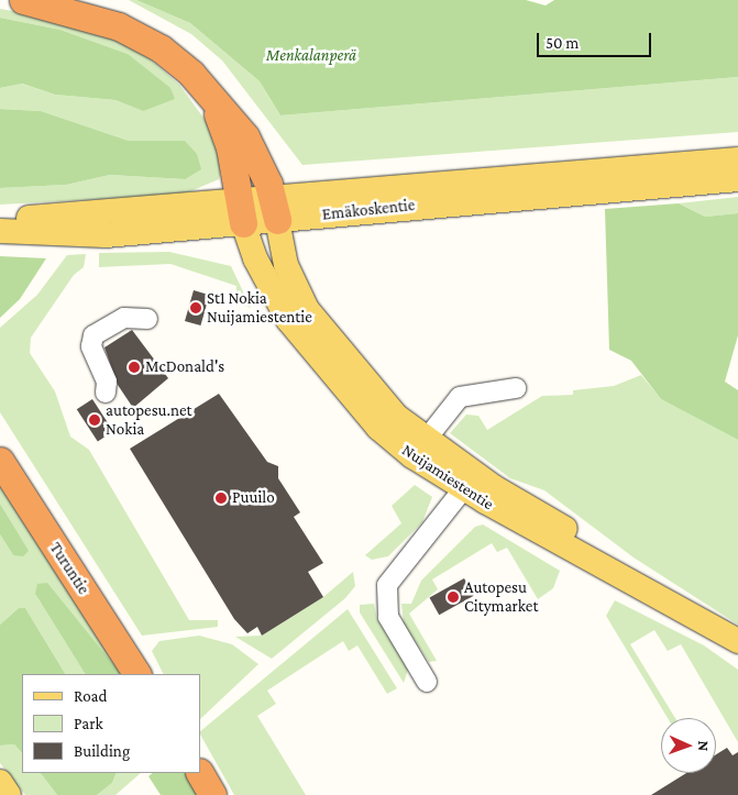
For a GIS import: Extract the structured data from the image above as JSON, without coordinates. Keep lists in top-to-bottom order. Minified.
{"streets":{"highway":["Turuntie"],"main road":["Emäkoskentie","Nuijamiestentie"]},"crossings":[["Emäkoskentie","Nuijamiestentie"]],"parks":["Menkalanperä"],"places":["St1 Nokia Nuijamiestentie","McDonald's","autopesu.net Nokia","Puuilo","Autopesu Citymarket"],"legend":["Road","Park","Building"],"scale_bar":"50 m","north":"right"}
